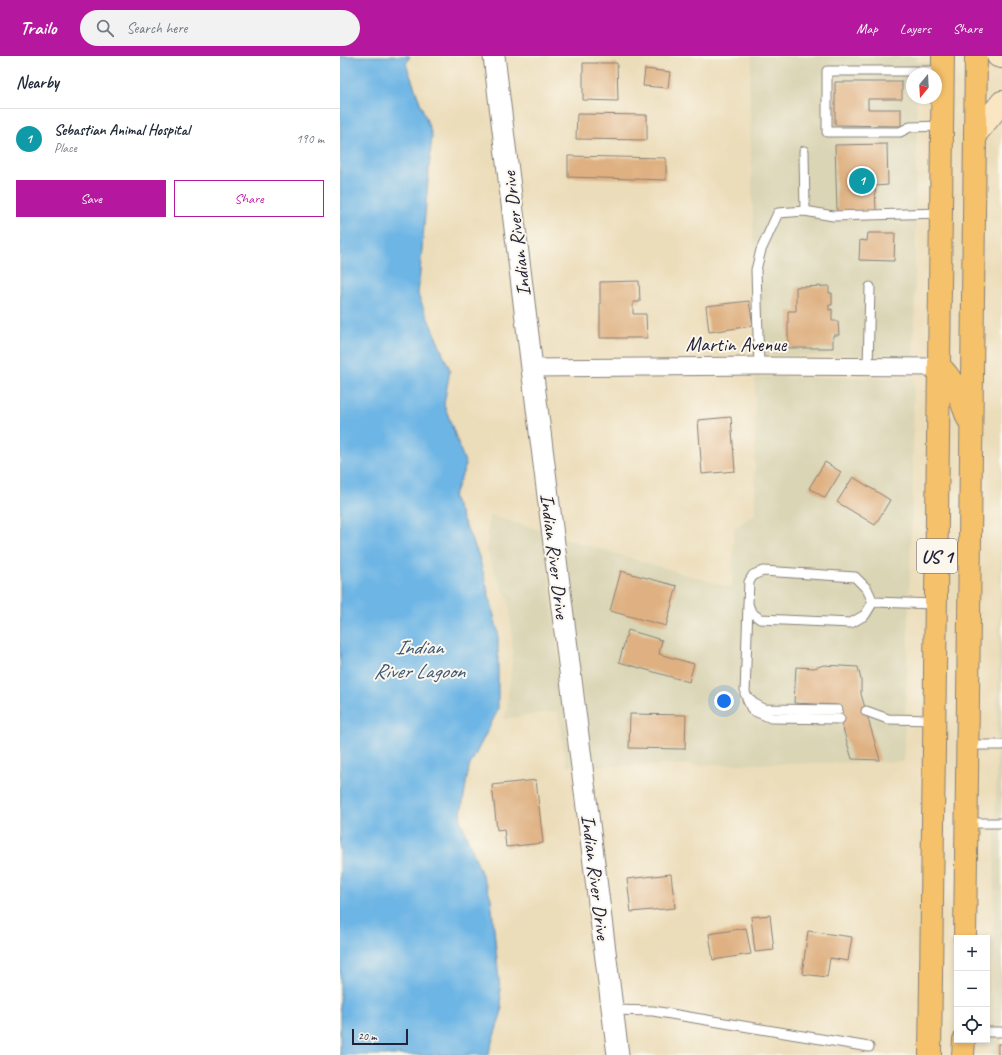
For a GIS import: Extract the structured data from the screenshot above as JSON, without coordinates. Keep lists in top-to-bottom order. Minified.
{"streets":{"main road":["US 1"],"street":["Indian River Drive","Martin Avenue"]},"crossings":[["Indian River Drive","Martin Avenue"],["Martin Avenue","US 1"]],"water":["Indian River Lagoon"],"scale_bar":"20 m","north":"bottom","page":{"header":"Trailo","search":"Search here","nav":["Map","Layers","Share"],"heading":"Nearby","list":[{"mark":"1","name":"Sebastian Animal Hospital","note":"Place","value":"190 m"}],"pins":"1","buttons":["Save","Share"],"map_buttons":["+","−"],"scale":"20 m"}}
